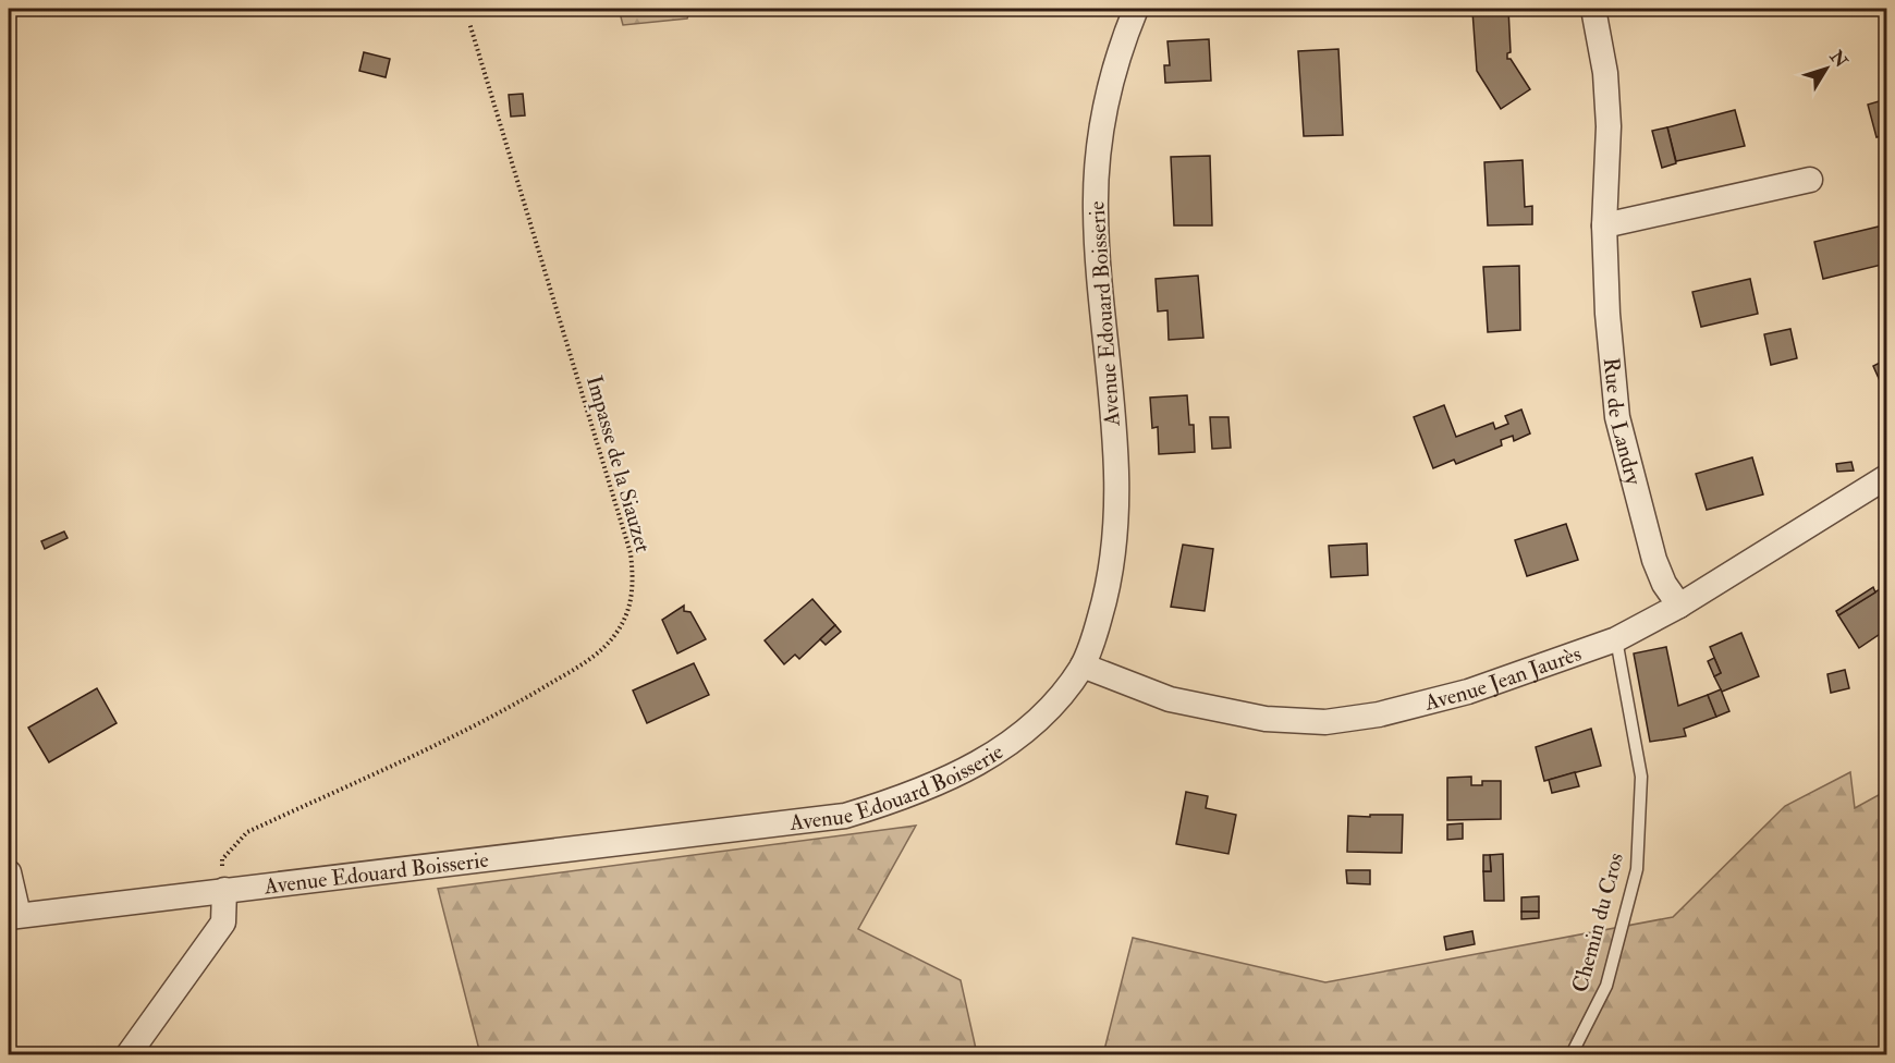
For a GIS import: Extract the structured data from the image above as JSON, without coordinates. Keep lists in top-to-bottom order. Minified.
{"streets":{"street":["Avenue Edouard Boisserie","Rue de Landry","Avenue Jean Jaurès"],"lane":["Chemin du Cros"],"path":["Impasse de la Siauzet"]},"crossings":[["Avenue Edouard Boisserie","Impasse de la Siauzet"],["Avenue Edouard Boisserie","Avenue Jean Jaurès"],["Rue de Landry","Avenue Jean Jaurès"],["Avenue Jean Jaurès","Chemin du Cros"]],"north":"top right"}
